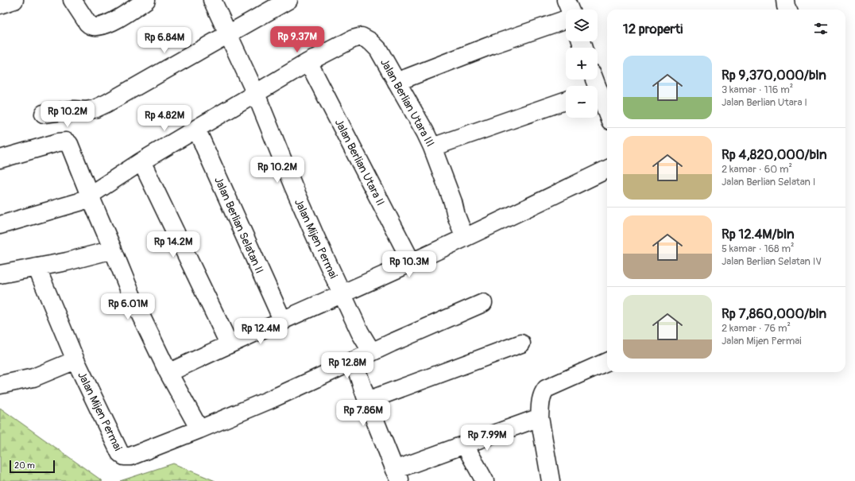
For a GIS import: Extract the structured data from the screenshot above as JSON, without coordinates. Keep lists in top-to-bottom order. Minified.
{"streets":{"street":["Jalan Berlian Utara III","Jalan Berlian Utara II","Jalan Berlian Selatan II","Jalan Mijen Permai"]},"crossings":[["Jalan Berlian Utara III","Jalan Berlian Utara II"]],"scale_bar":"20 m","page":{"map_buttons":["+","−"],"heading":"12 properti","price":["Rp 9.37M","Rp 6.84M","Rp 10.2M","Rp 4.82M","Rp 10.2M","Rp 14.2M","Rp 10.3M","Rp 6.01M","Rp 12.4M","Rp 12.8M","Rp 7.86M","Rp 7.99M"],"list":[{"name":"Rp 9,370,000/bln","note":"3 kamar · 116 m² · Jalan Berlian Utara I"},{"name":"Rp 4,820,000/bln","note":"2 kamar · 60 m² · Jalan Berlian Selatan I"},{"name":"Rp 12.4M/bln","note":"5 kamar · 168 m² · Jalan Berlian Selatan IV"},{"name":"Rp 7,860,000/bln","note":"2 kamar · 76 m² · Jalan Mijen Permai"}],"scale":"20 m"}}
